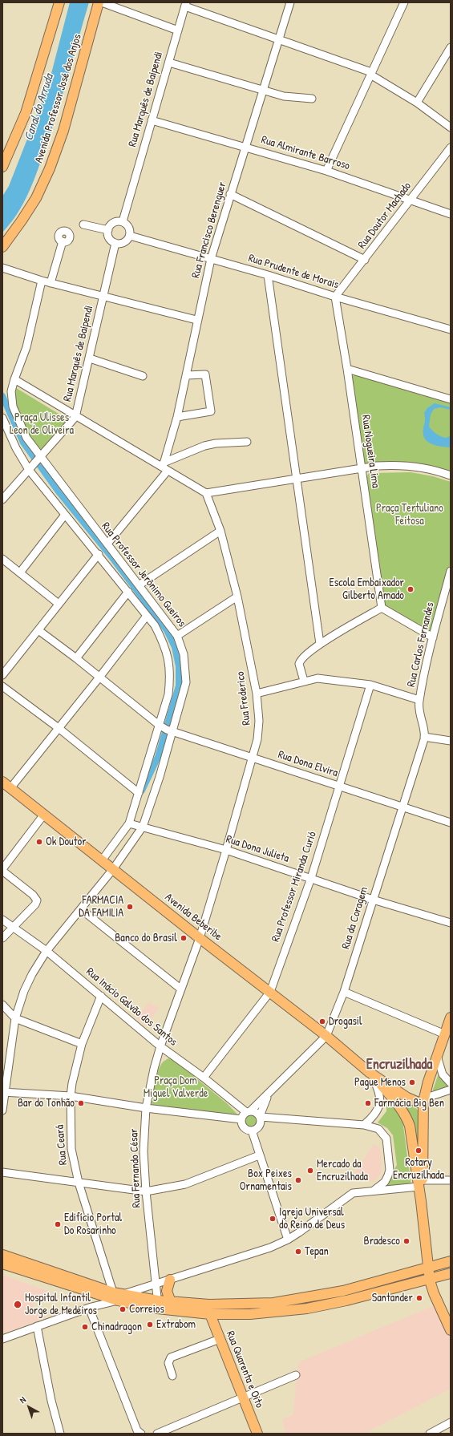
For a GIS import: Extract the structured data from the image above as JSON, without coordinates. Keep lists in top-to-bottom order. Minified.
{"streets":{"main road":["Avenida Professor José dos Anjos","Avenida Beberibe","Rua Quarenta e Oito"],"street":["Rua Marquês de Baipendi","Rua Almirante Barroso","Rua Doutor Machado","Rua Francisco Berenguer","Rua Prudente de Morais","Rua Nogueira Lima","Rua Professor Jerônimo Gueiros","Rua Carlos Fernandes","Rua Frederico","Rua Dona Elvira","Rua Dona Julieta","Rua Professor Miranda Curió","Rua da Coragem","Rua Inácio Galvão dos Santos","Rua Ceará","Rua Fernando César"]},"crossings":[["Rua Marquês de Baipendi","Rua Almirante Barroso"],["Rua Marquês de Baipendi","Rua Prudente de Morais"],["Rua Marquês de Baipendi","Rua Professor Jerônimo Gueiros"],["Rua Almirante Barroso","Rua Doutor Machado"],["Rua Almirante Barroso","Rua Francisco Berenguer"],["Rua Doutor Machado","Rua Prudente de Morais"],["Rua Doutor Machado","Rua Nogueira Lima"],["Rua Francisco Berenguer","Rua Prudente de Morais"],["Rua Prudente de Morais","Rua Nogueira Lima"],["Rua Professor Jerônimo Gueiros","Rua Dona Elvira"],["Rua Professor Jerônimo Gueiros","Rua Dona Julieta"],["Rua Professor Jerônimo Gueiros","Avenida Beberibe"],["Rua Professor Jerônimo Gueiros","Rua Inácio Galvão dos Santos"],["Rua Carlos Fernandes","Rua da Coragem"],["Rua Frederico","Rua Dona Elvira"],["Rua Frederico","Rua Dona Julieta"],["Rua Frederico","Avenida Beberibe"],["Rua Frederico","Rua Fernando César"],["Rua Dona Elvira","Rua Professor Miranda Curió"],["Rua Dona Elvira","Rua da Coragem"],["Rua Dona Julieta","Rua Professor Miranda Curió"],["Rua Dona Julieta","Rua da Coragem"],["Rua Professor Miranda Curió","Avenida Beberibe"],["Rua Professor Miranda Curió","Rua Inácio Galvão dos Santos"],["Avenida Beberibe","Rua da Coragem"],["Avenida Beberibe","Rua Fernando César"],["Rua Inácio Galvão dos Santos","Rua Ceará"],["Rua Inácio Galvão dos Santos","Rua Fernando César"]],"districts":["Encruzilhada"],"water":["Canal do Arruda"],"parks":["Praça Ulisses Leon de Oliveira","Praça Tertuliano Feitosa","Praça Dom Miguel Valverde"],"places":["Escola Embaixador Gilberto Amado","Ok Doutor","FARMACIA DA FAMILIA","Banco do Brasil","Drogasil","Pague Menos","Bar do Tonhão","Farmácia Big Ben","Rotary Encruzilhada","Mercado da Encruzilhada","Box Peixes Ornamentais","Igreja Universal do Reino de Deus","Edifício Portal Do Rosarinho","Bradesco","Tepan","Santander","Hospital Infantil Jorge de Medeiros","Correios","Extrabom","Chinadragon"],"north":"top left"}
